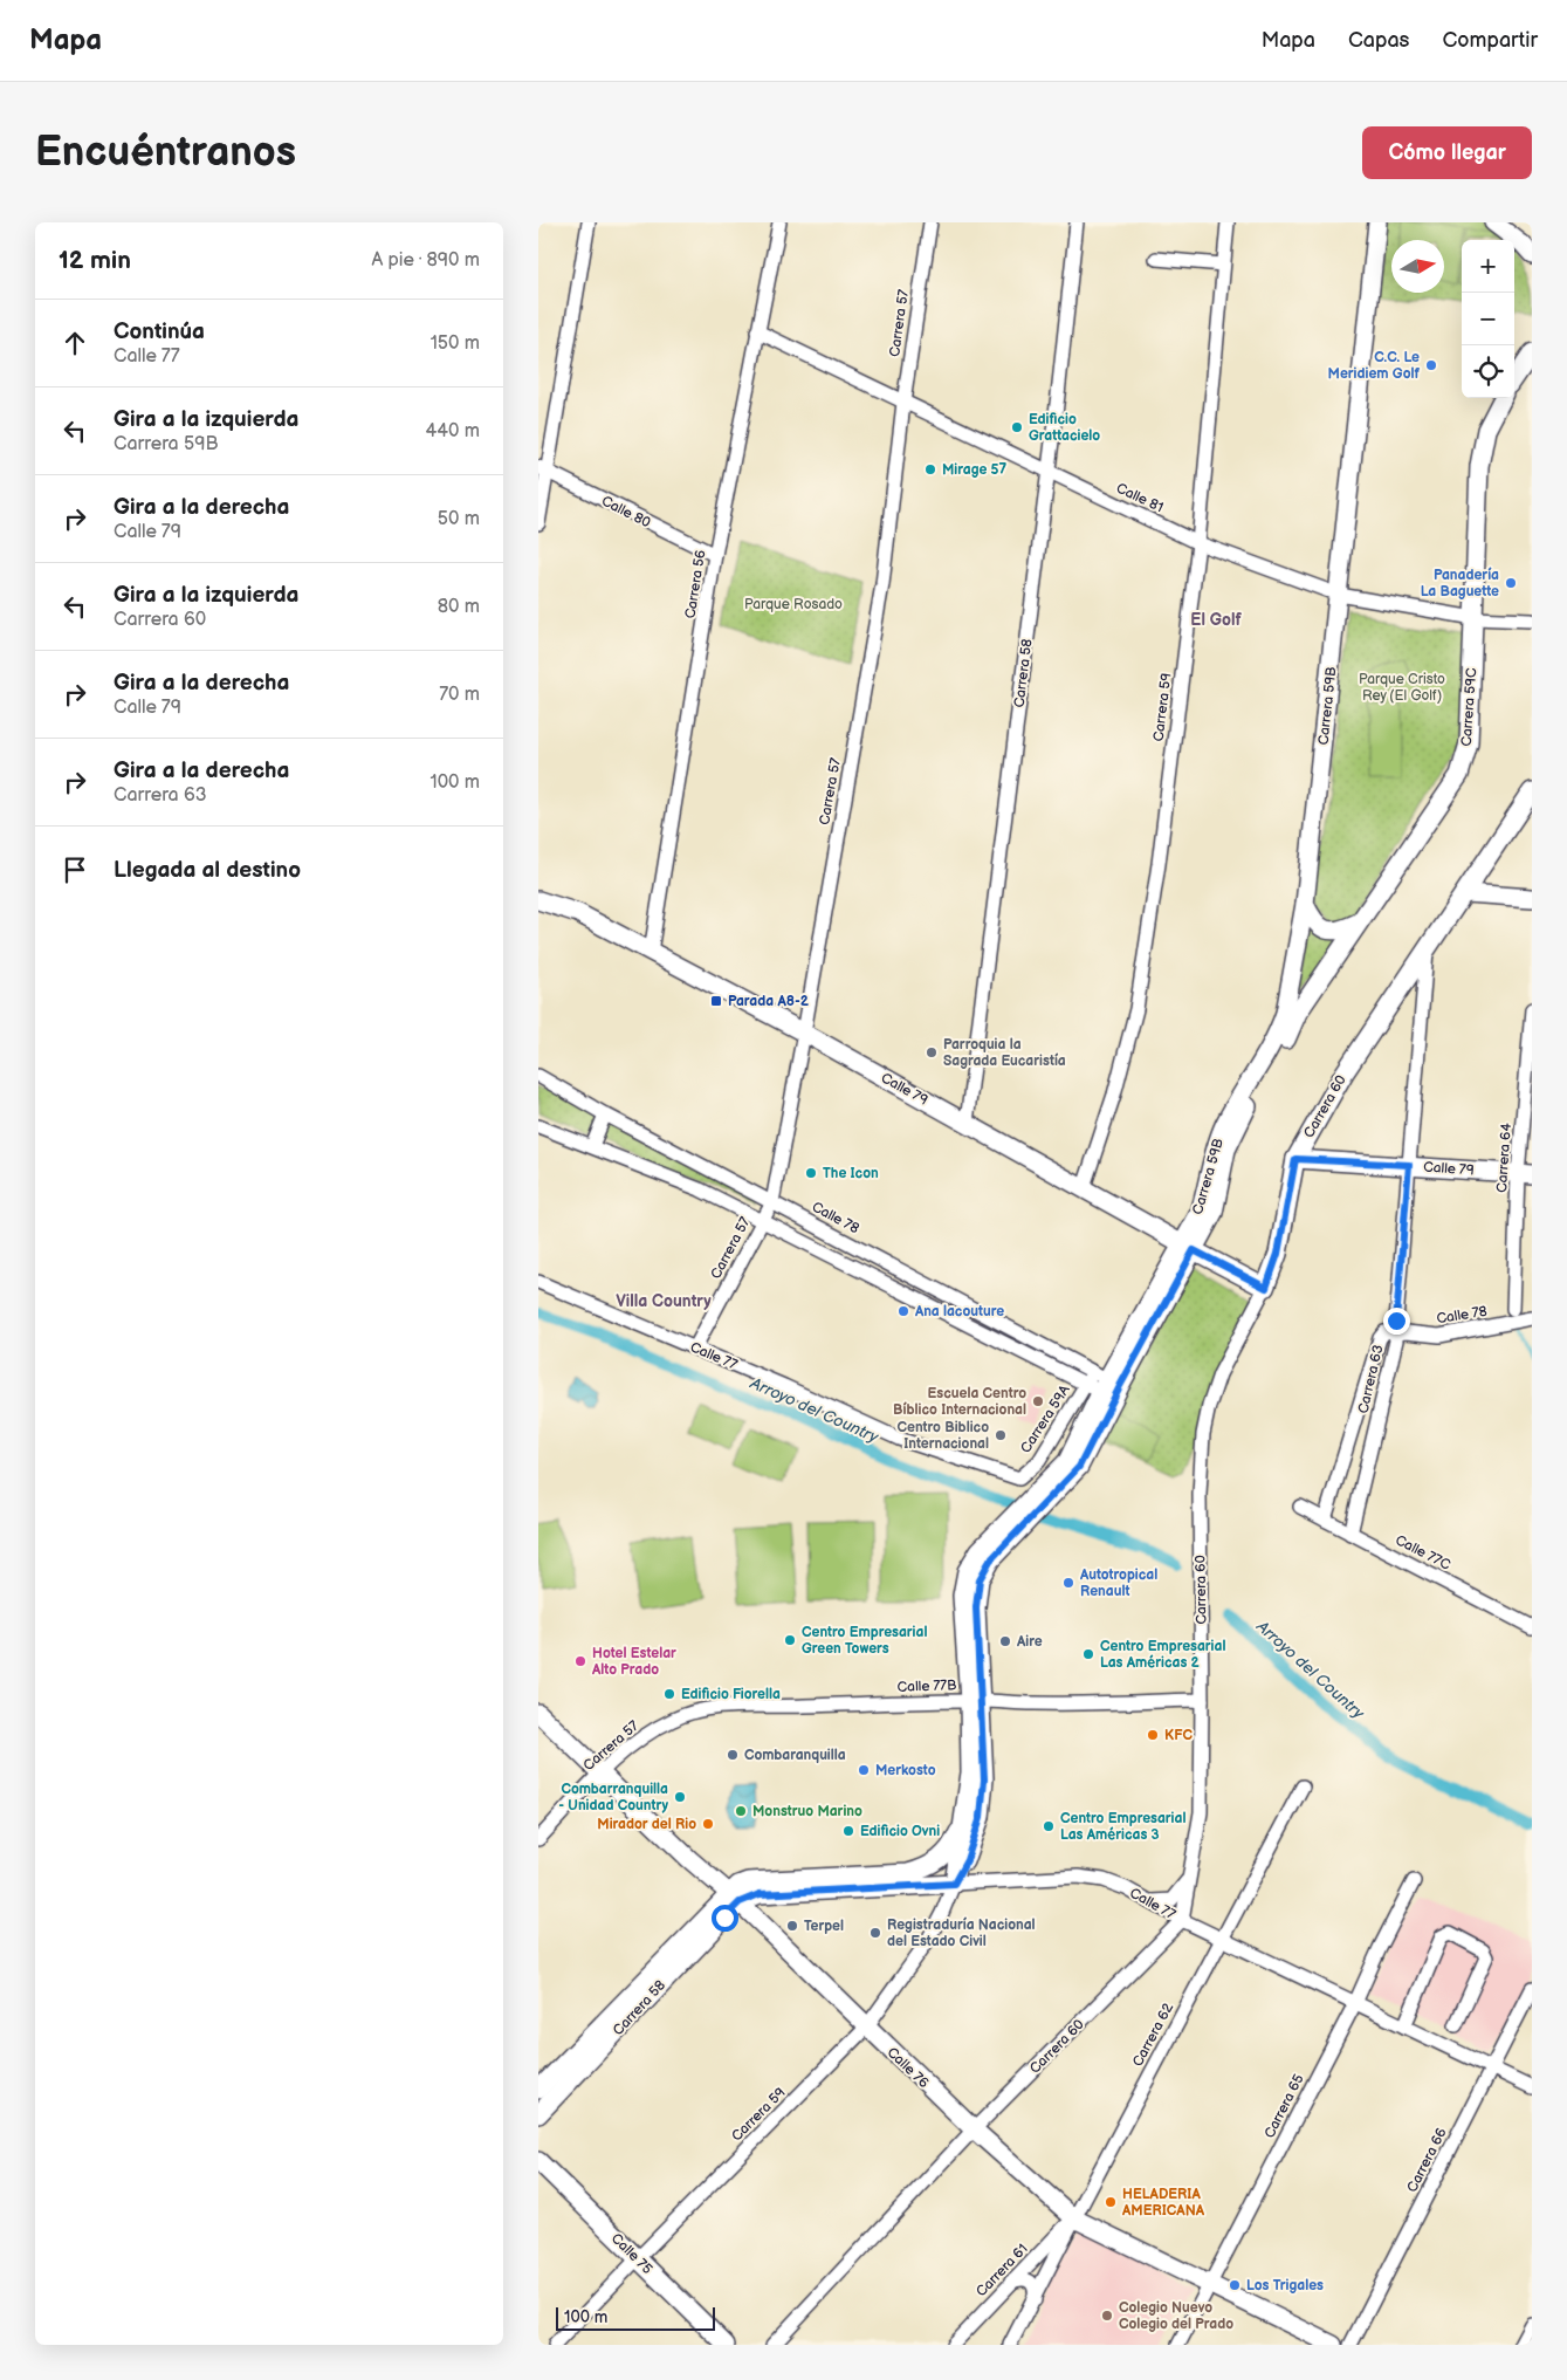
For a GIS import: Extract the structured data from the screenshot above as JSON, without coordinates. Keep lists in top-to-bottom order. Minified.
{"streets":{"street":["Carrera 57","Calle 81","Calle 80","Carrera 56","Carrera 58","Carrera 59B","Carrera 59","Carrera 59C","Calle 79","Carrera 60","Carrera 64","Calle 78","Calle 77","Carrera 63","Carrera 59A","Calle 77C","Calle 77B","Carrera 62","Calle 76","Carrera 65","Carrera 66","Calle 75","Carrera 61"]},"crossings":[["Carrera 57","Calle 81"],["Carrera 57","Calle 79"],["Carrera 57","Calle 78"],["Carrera 57","Calle 77"],["Carrera 57","Calle 77B"],["Carrera 57","Calle 76"],["Calle 81","Carrera 56"],["Calle 81","Carrera 58"],["Calle 81","Carrera 59B"],["Calle 81","Carrera 59"],["Calle 81","Carrera 59C"],["Calle 80","Carrera 56"],["Carrera 56","Calle 79"],["Carrera 58","Calle 79"],["Carrera 58","Calle 77"],["Carrera 58","Calle 76"],["Carrera 59B","Carrera 59"],["Carrera 59B","Carrera 59C"],["Carrera 59B","Calle 79"],["Carrera 59B","Calle 78"],["Carrera 59B","Calle 77"],["Carrera 59B","Carrera 59A"],["Carrera 59B","Calle 77B"],["Carrera 59","Calle 79"],["Carrera 59","Calle 77"],["Carrera 59","Calle 76"],["Carrera 59","Calle 75"],["Calle 79","Carrera 60"],["Calle 79","Carrera 64"],["Carrera 60","Calle 77"],["Carrera 60","Calle 77B"],["Carrera 60","Calle 76"],["Calle 78","Carrera 63"],["Calle 78","Carrera 59A"],["Calle 77","Carrera 59A"],["Calle 77","Carrera 62"],["Calle 77","Calle 76"],["Calle 77","Carrera 65"],["Calle 77","Carrera 66"],["Carrera 63","Calle 77C"],["Carrera 62","Calle 76"],["Carrera 62","Carrera 61"],["Calle 76","Carrera 65"],["Calle 76","Carrera 61"]],"districts":["El Golf","Villa Country"],"water":["Arroyo del Country"],"parks":["Parque Rosado","Parque Cristo Rey (El Golf)"],"places":{"other":["C.C. Le Meridiem Golf","Edificio Grattacielo","Mirage 57","Panadería La Baguette","Parroquia la Sagrada Eucaristía","The Icon","Ana lacouture","Escuela Centro Bíblico Internacional","Centro Biblico Internacional","Autotropical Renault","Centro Empresarial Green Towers","Aire","Centro Empresarial Las Américas 2","Hotel Estelar Alto Prado","Edificio Fiorella","KFC","Combaranquilla","Merkosto","Combarranquilla - Unidad Country","Monstruo Marino","Mirador del Rio","Centro Empresarial Las Américas 3","Edificio Ovni","Terpel","Registraduría Nacional del Estado Civil","HELADERIA AMERICANA","Los Trigales","Colegio Nuevo Colegio del Prado"],"transit":["Parada A8-2"]},"scale_bar":"100 m","north":"right","page":{"header":"Mapa","nav":["Mapa","Capas","Compartir"],"buttons":"Cómo llegar","title":"Encuéntranos","heading":["12 min","A pie · 890 m"],"map_buttons":["+","−"],"list":[["Continúa","Calle 77","150 m"],["Gira a la izquierda","Carrera 59B","440 m"],["Gira a la derecha","Calle 79","50 m"],["Gira a la izquierda","Carrera 60","80 m"],["Gira a la derecha","Calle 79","70 m"],["Gira a la derecha","Carrera 63","100 m"],"Llegada al destino"],"scale":"100 m"}}
